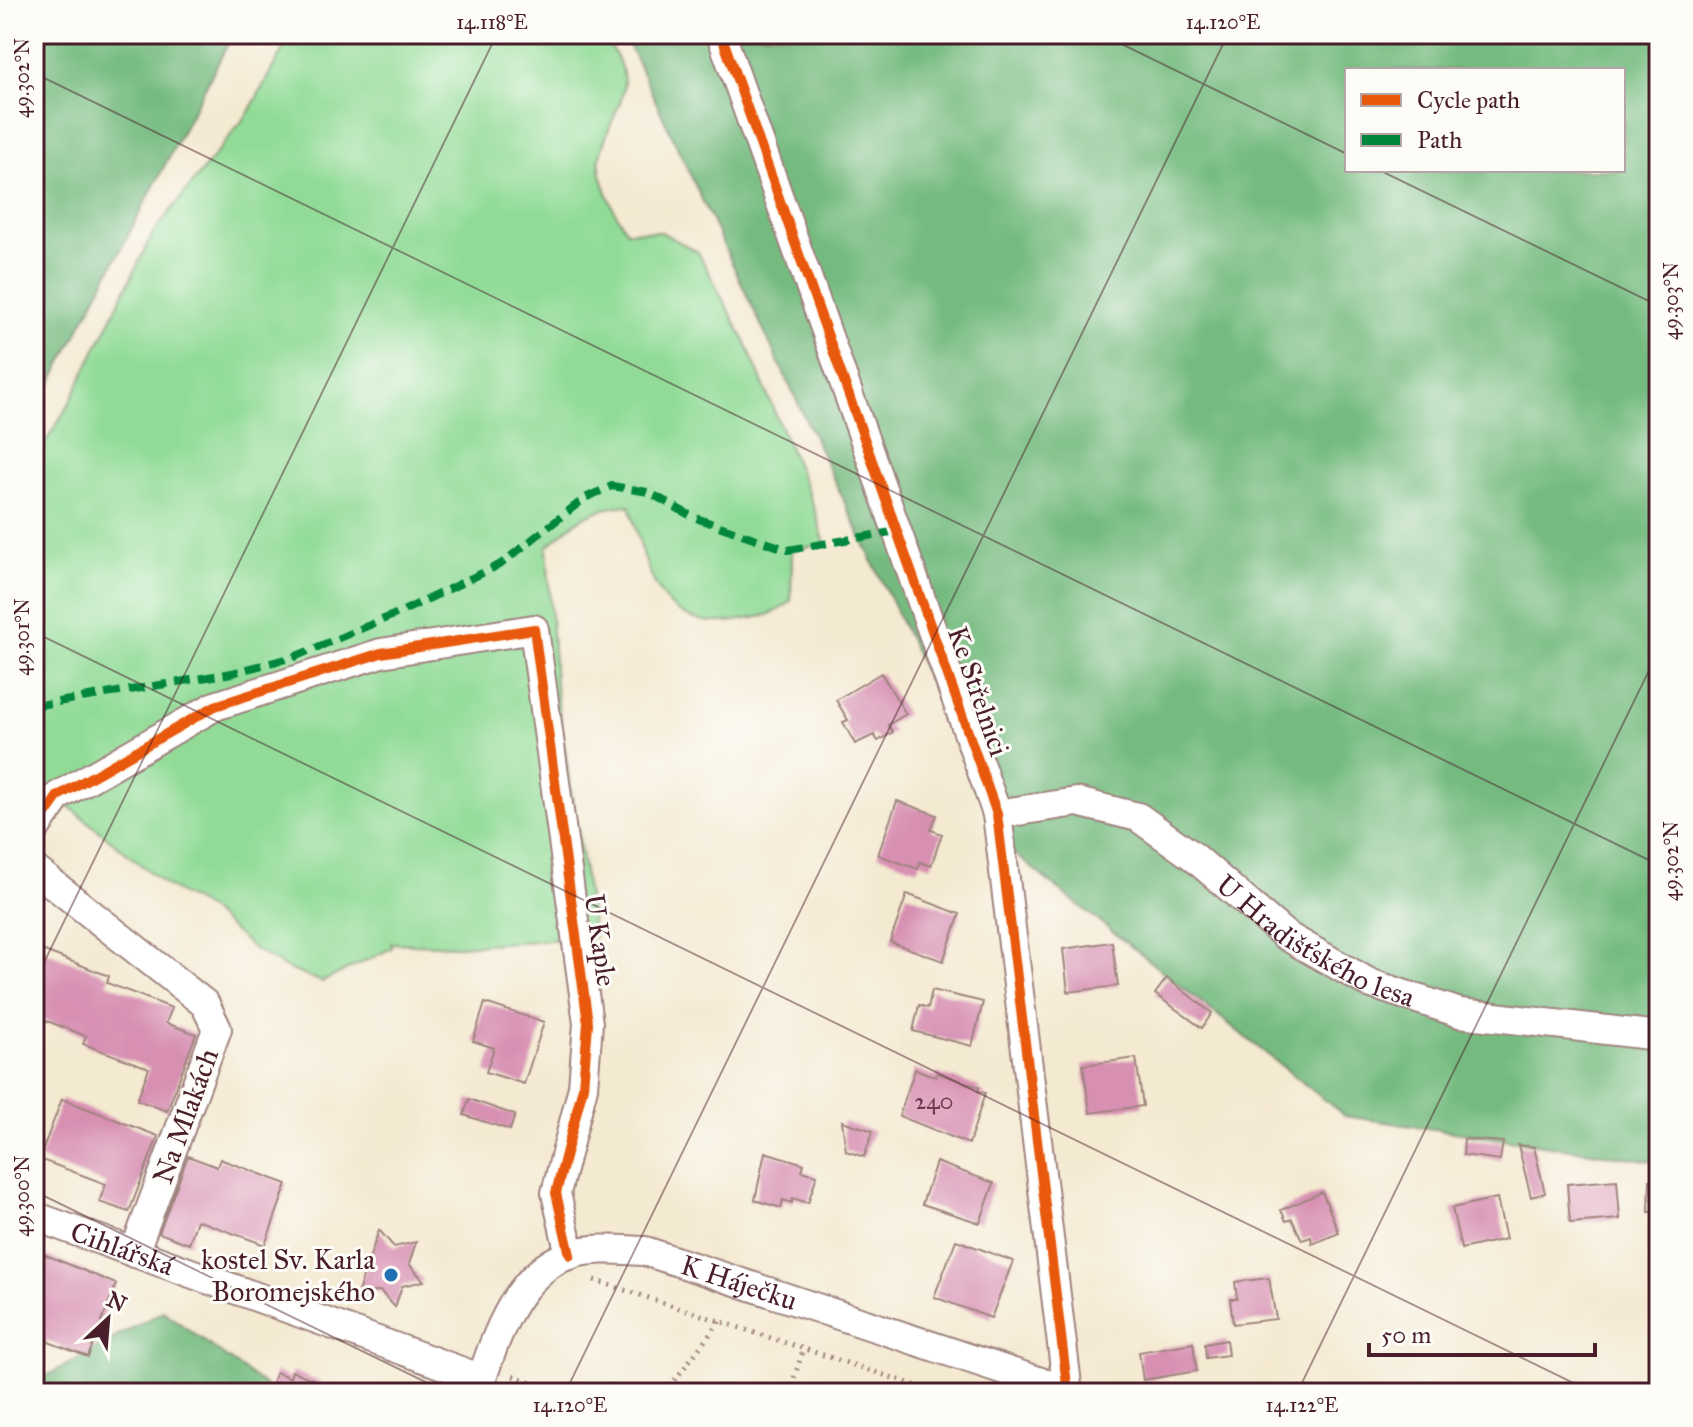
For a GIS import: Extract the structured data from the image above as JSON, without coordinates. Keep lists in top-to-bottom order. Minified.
{"streets":{"street":["Ke Střelnici","U Hradišťského lesa","U Kaple","Na Mlakách","Cihlářská","K Háječku"]},"crossings":[["Ke Střelnici","U Hradišťského lesa"],["Ke Střelnici","K Háječku"],["U Kaple","K Háječku"],["Na Mlakách","Cihlářská"],["Cihlářská","K Háječku"]],"places":["kostel Sv. Karla Boromejského"],"house_numbers":["240"],"legend":["Cycle path","Path"],"scale_bar":"50 m","north":"top right","coordinates":["14.118°E","14.120°E","49.302°N","49.303°N","49.301°N","49.300°N","14.122°E"]}
